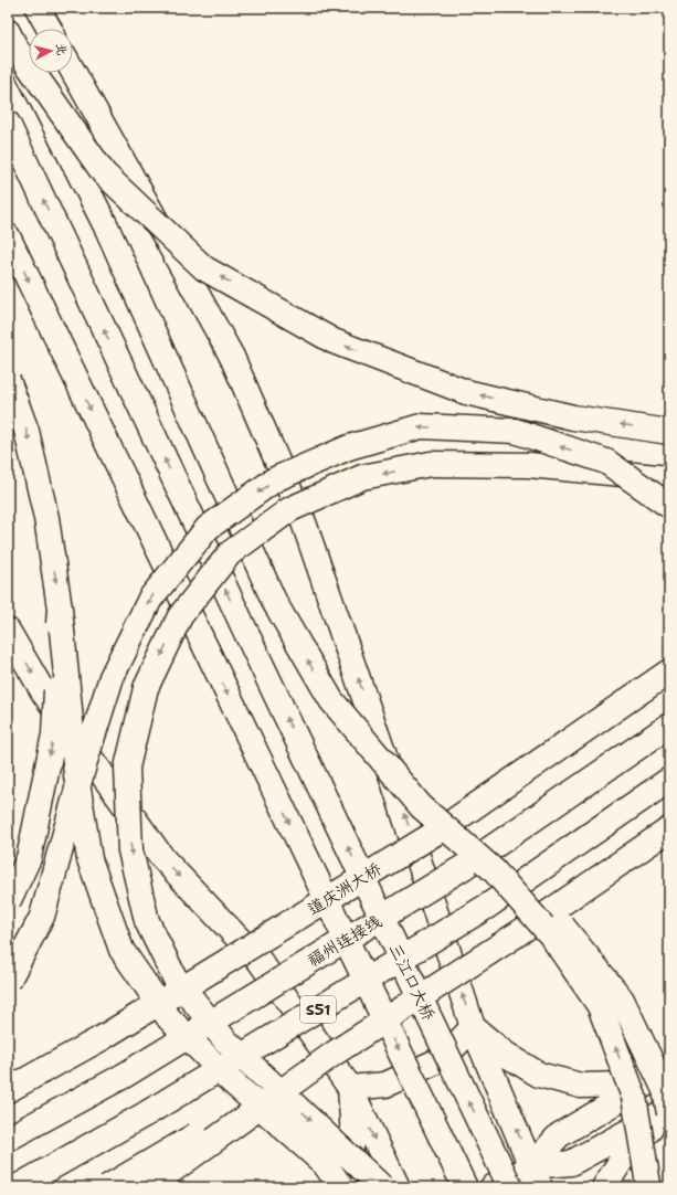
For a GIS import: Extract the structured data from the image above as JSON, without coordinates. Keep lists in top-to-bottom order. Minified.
{"streets":{"main road":["道庆洲大桥","福州连接线","三江口大桥","S51"]},"north":"right"}
